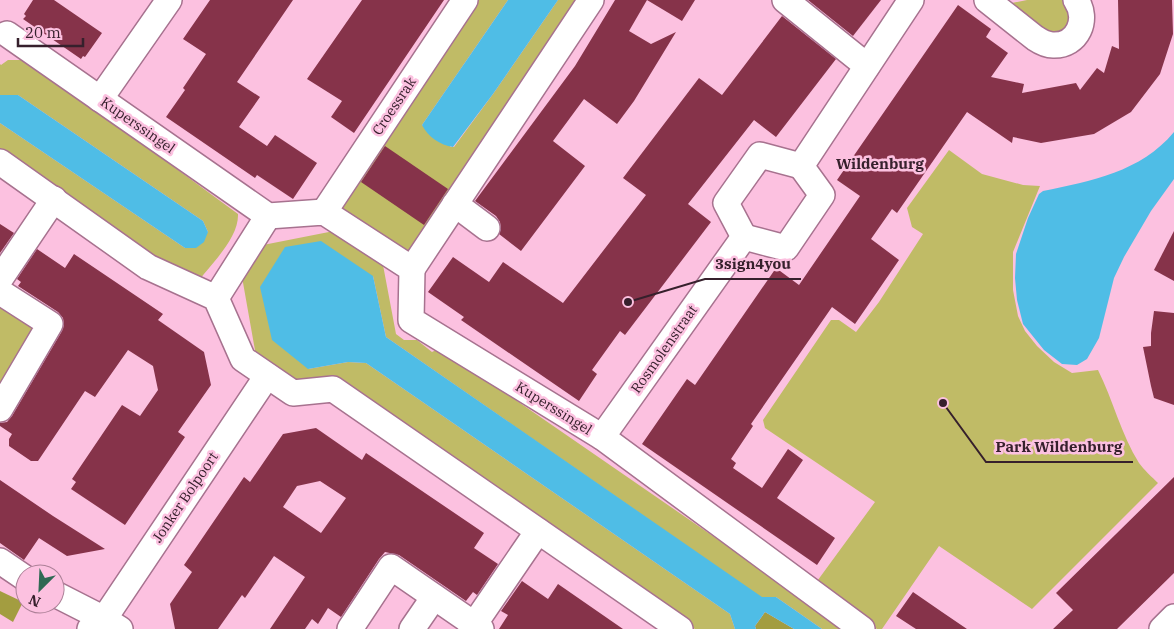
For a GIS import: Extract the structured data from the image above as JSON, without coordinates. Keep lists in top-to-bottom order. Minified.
{"streets":{"street":["Croessrak","Kuperssingel","Rosmolenstraat","Jonker Bolpoort"]},"crossings":[["Kuperssingel","Rosmolenstraat"]],"districts":["Wildenburg"],"places":["3sign4you","Park Wildenburg"],"scale_bar":"20 m","north":"bottom left"}
